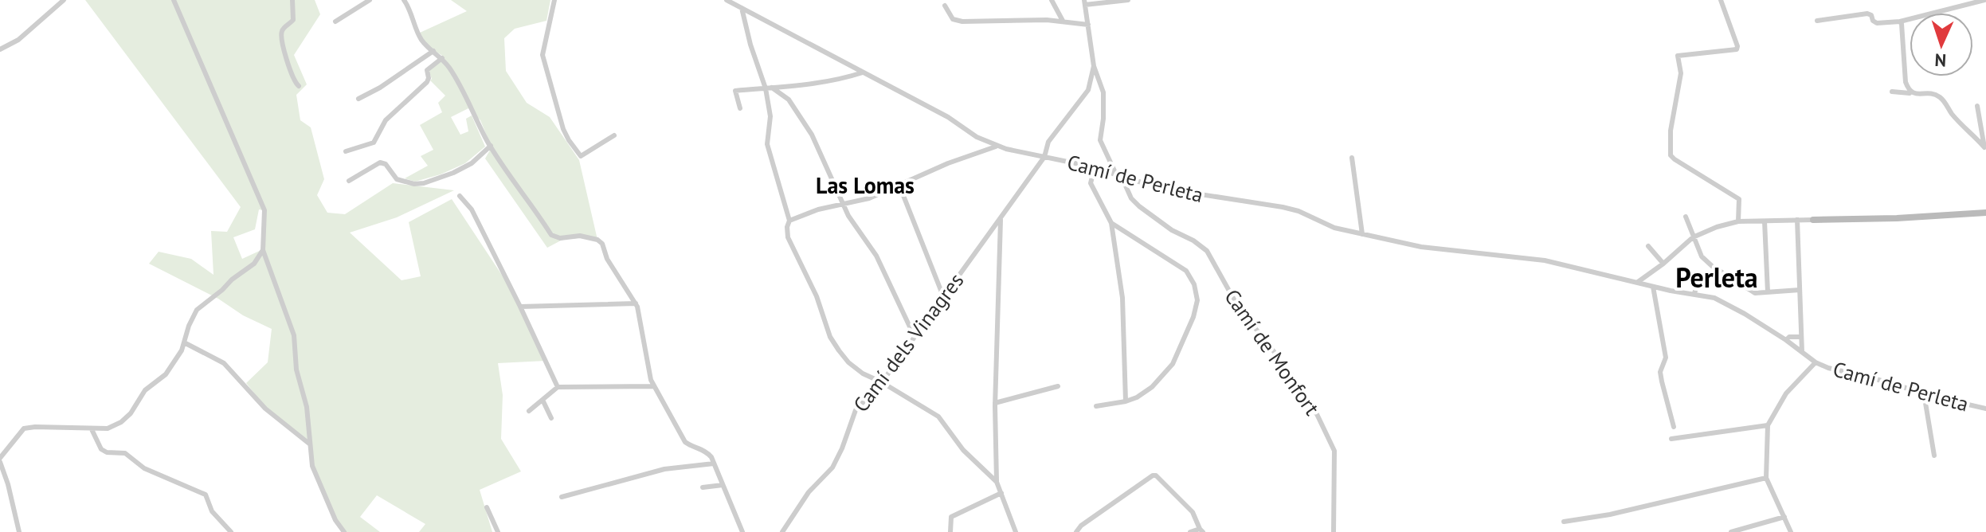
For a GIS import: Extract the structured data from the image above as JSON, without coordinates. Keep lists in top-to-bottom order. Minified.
{"streets":{"street":["Camí de Perleta","Camí dels Vinagres","Camí de Monfort"]},"crossings":[["Camí de Perleta","Camí dels Vinagres"],["Camí de Perleta","Camí de Monfort"],["Camí dels Vinagres","Camí de Monfort"]],"districts":["Las Lomas","Perleta"],"north":"bottom"}
